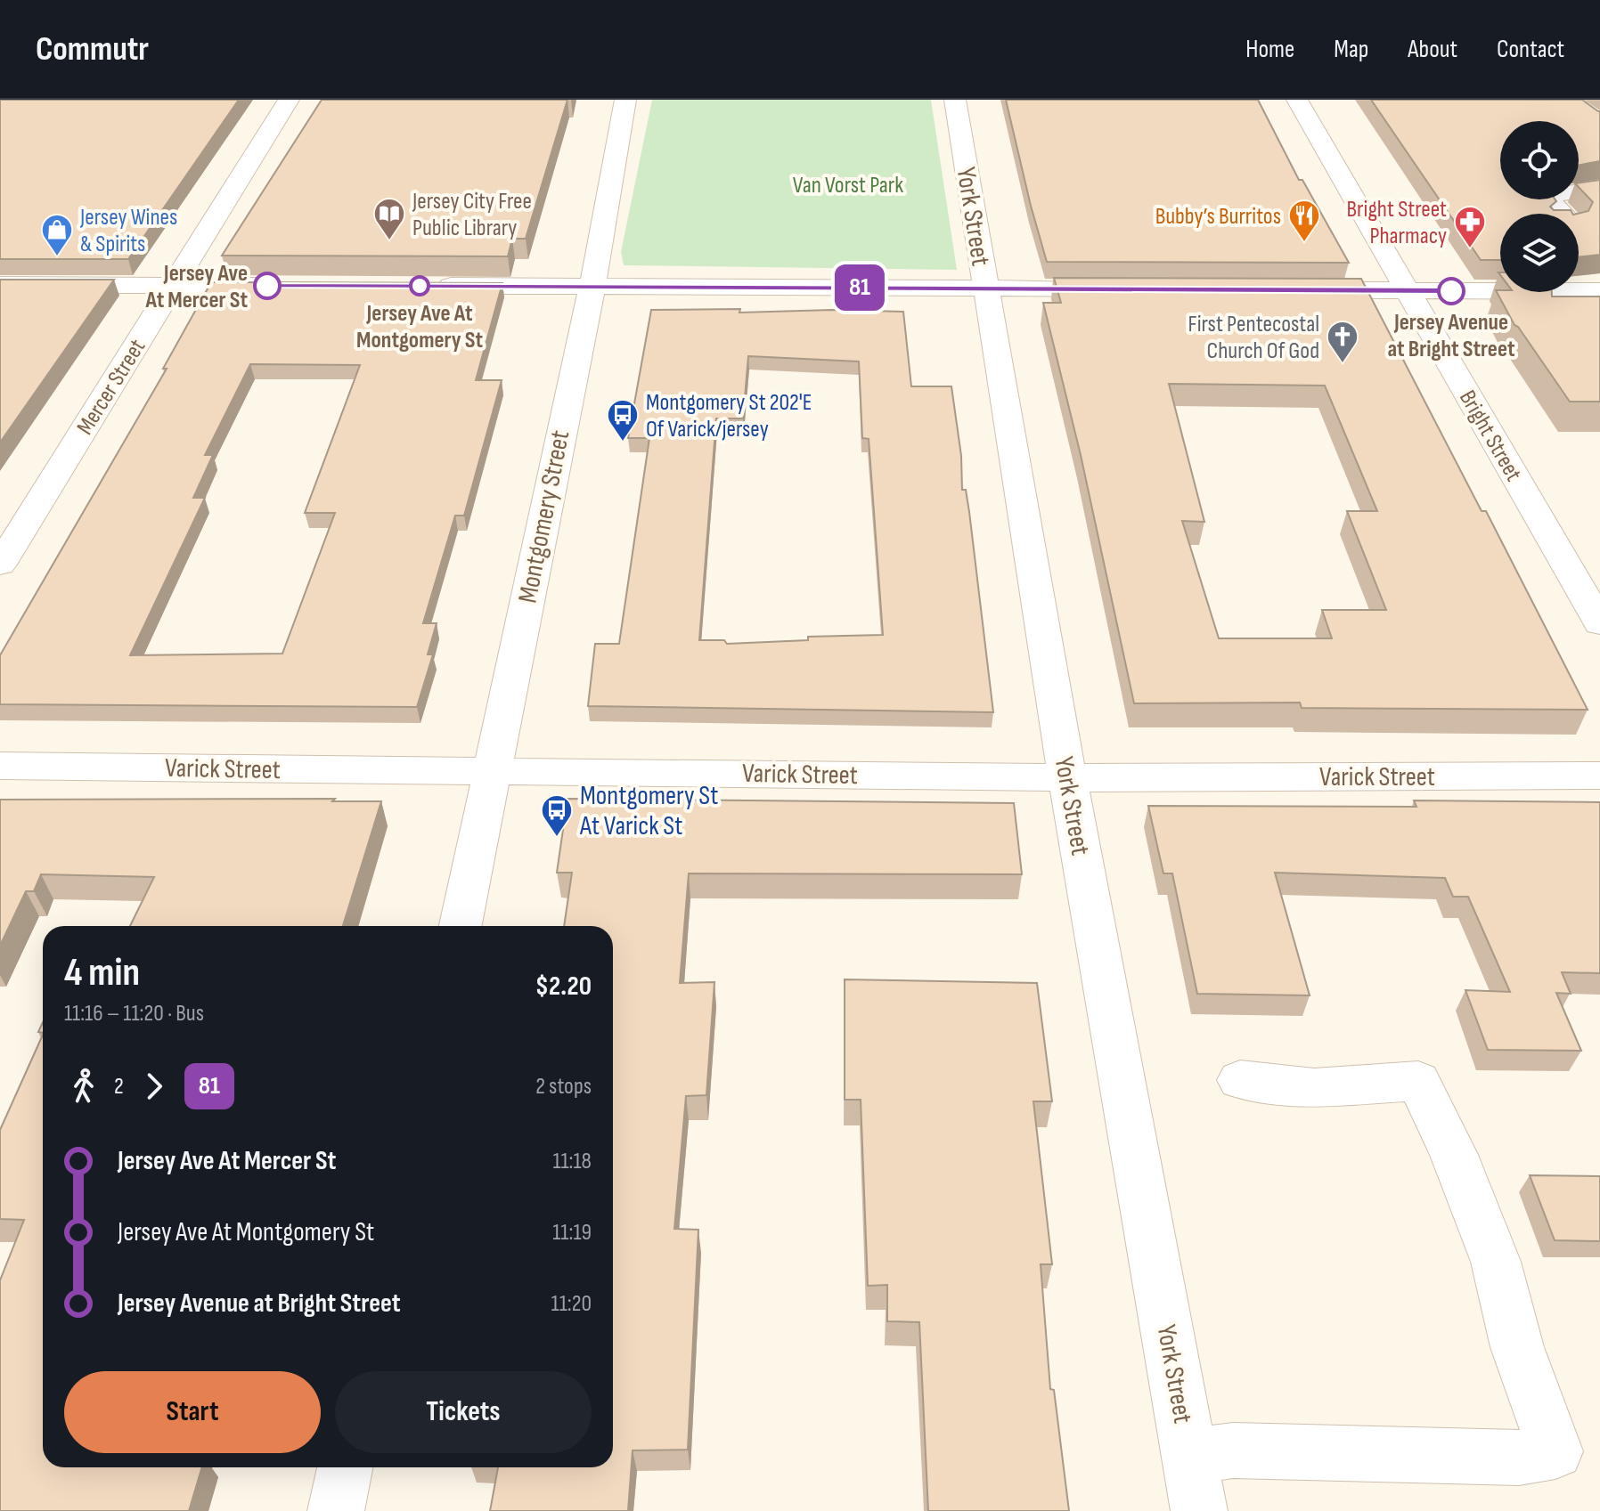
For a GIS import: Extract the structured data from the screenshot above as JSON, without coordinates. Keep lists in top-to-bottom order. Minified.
{"streets":{"street":["York Street","Mercer Street","Bright Street","Montgomery Street","Varick Street"]},"crossings":[["York Street","Varick Street"],["Montgomery Street","Varick Street"]],"parks":["Van Vorst Park"],"places":{"library":["Jersey City Free Public Library"],"restaurant":["Bubby’s Burritos"],"pharmacy":["Bright Street Pharmacy"],"shop":["Jersey Wines & Spirits"],"other":["Jersey Ave At Mercer St","Jersey Ave At Montgomery St","Jersey Avenue at Bright Street"],"church":["First Pentecostal Church Of God"],"bus stop":["Montgomery St 202'E Of Varick/jersey","Montgomery St At Varick St"]},"lines":["bus line 81"],"page":{"header":"Commutr","nav":["Home","Map","About","Contact"],"on_map":"81","heading":["4 min","11:16 – 11:20 · Bus","$2.20"],"legs":["2","81","2 stops"],"list":[{"name":"Jersey Ave At Mercer St","value":"11:18"},{"name":"Jersey Ave At Montgomery St","value":"11:19"},{"name":"Jersey Avenue at Bright Street","value":"11:20"}],"buttons":["Start","Tickets"]}}
